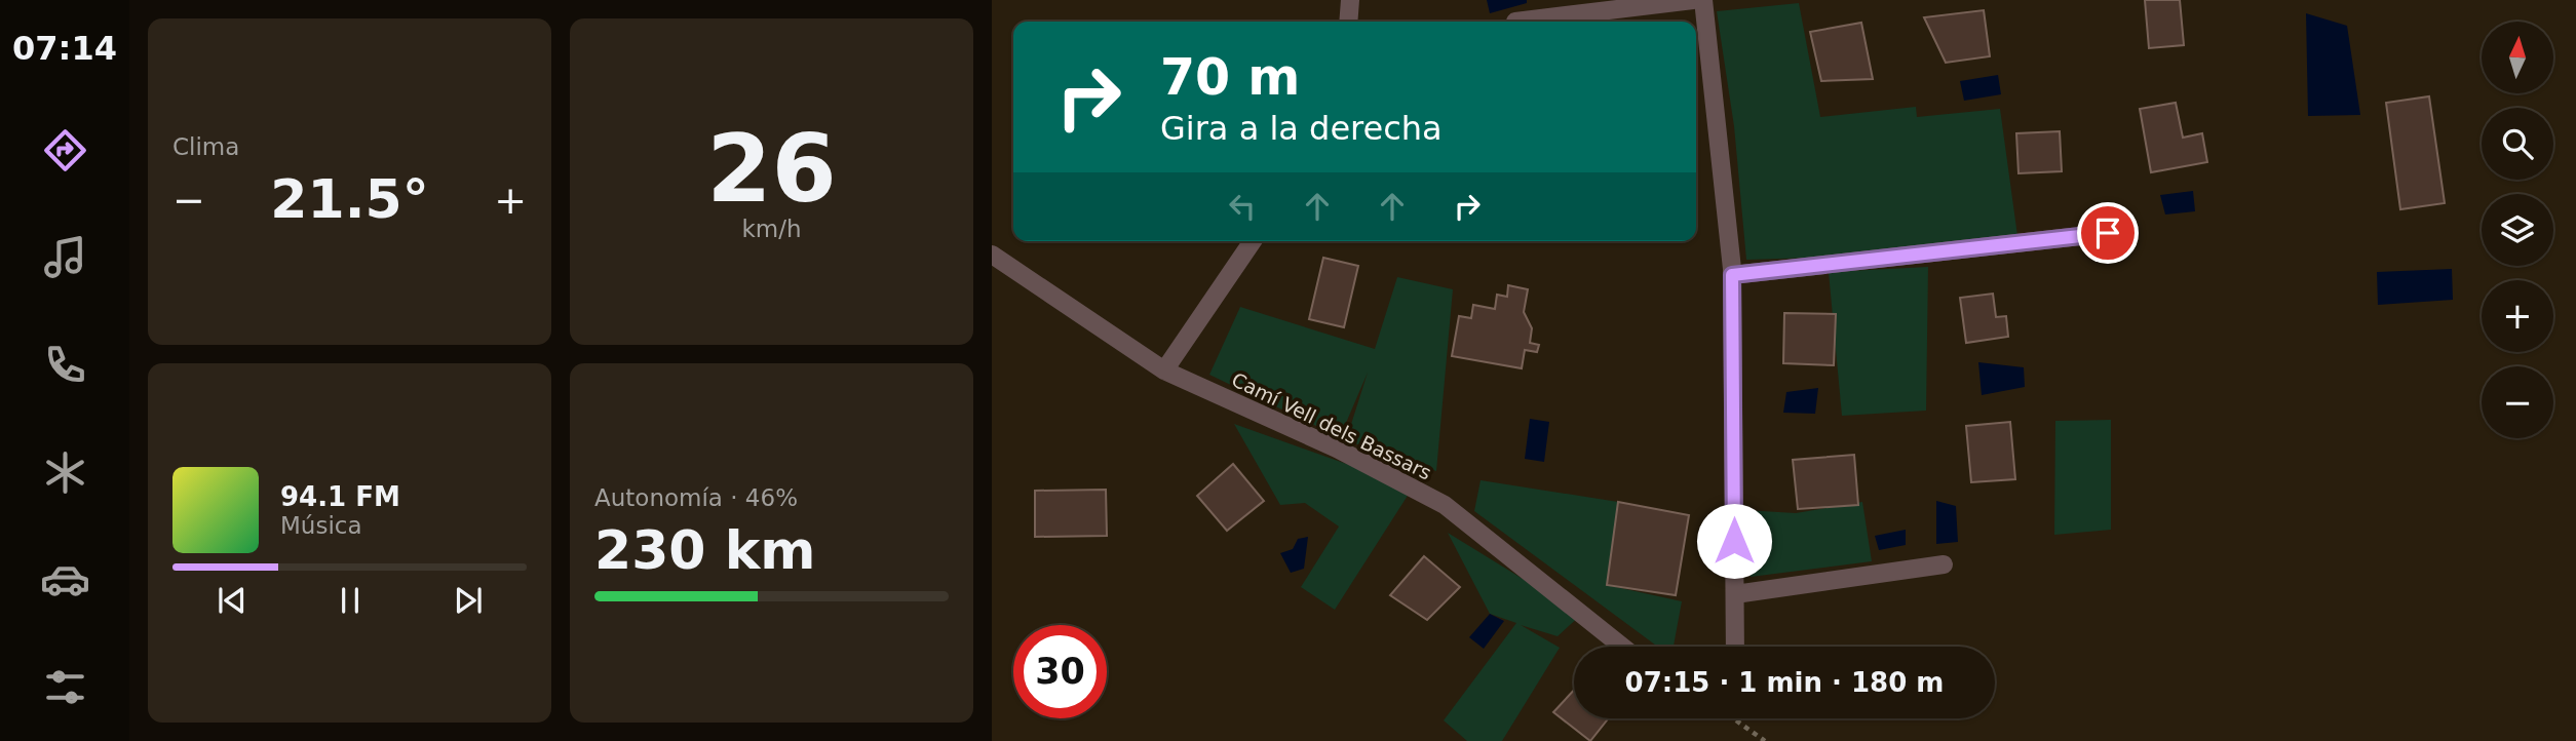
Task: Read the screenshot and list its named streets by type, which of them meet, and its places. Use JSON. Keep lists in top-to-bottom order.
{
  "streets": {
    "street": ["Camí Vell dels Bassars"]
  },
  "north": "top",
  "page": {
    "tabs": "07:14",
    "tile": [
      "Clima",
      ["26", "km/h"],
      ["Autonomía · 46%", "230 km"]
    ],
    "map_buttons": ["+", "−"],
    "turn": ["70 m", "Gira a la derecha"],
    "heat": ["−", "21.5°", "+"],
    "song": ["94.1 FM", "Música"],
    "limit": "30",
    "trip": "07:15 · 1 min · 180 m"
  }
}
